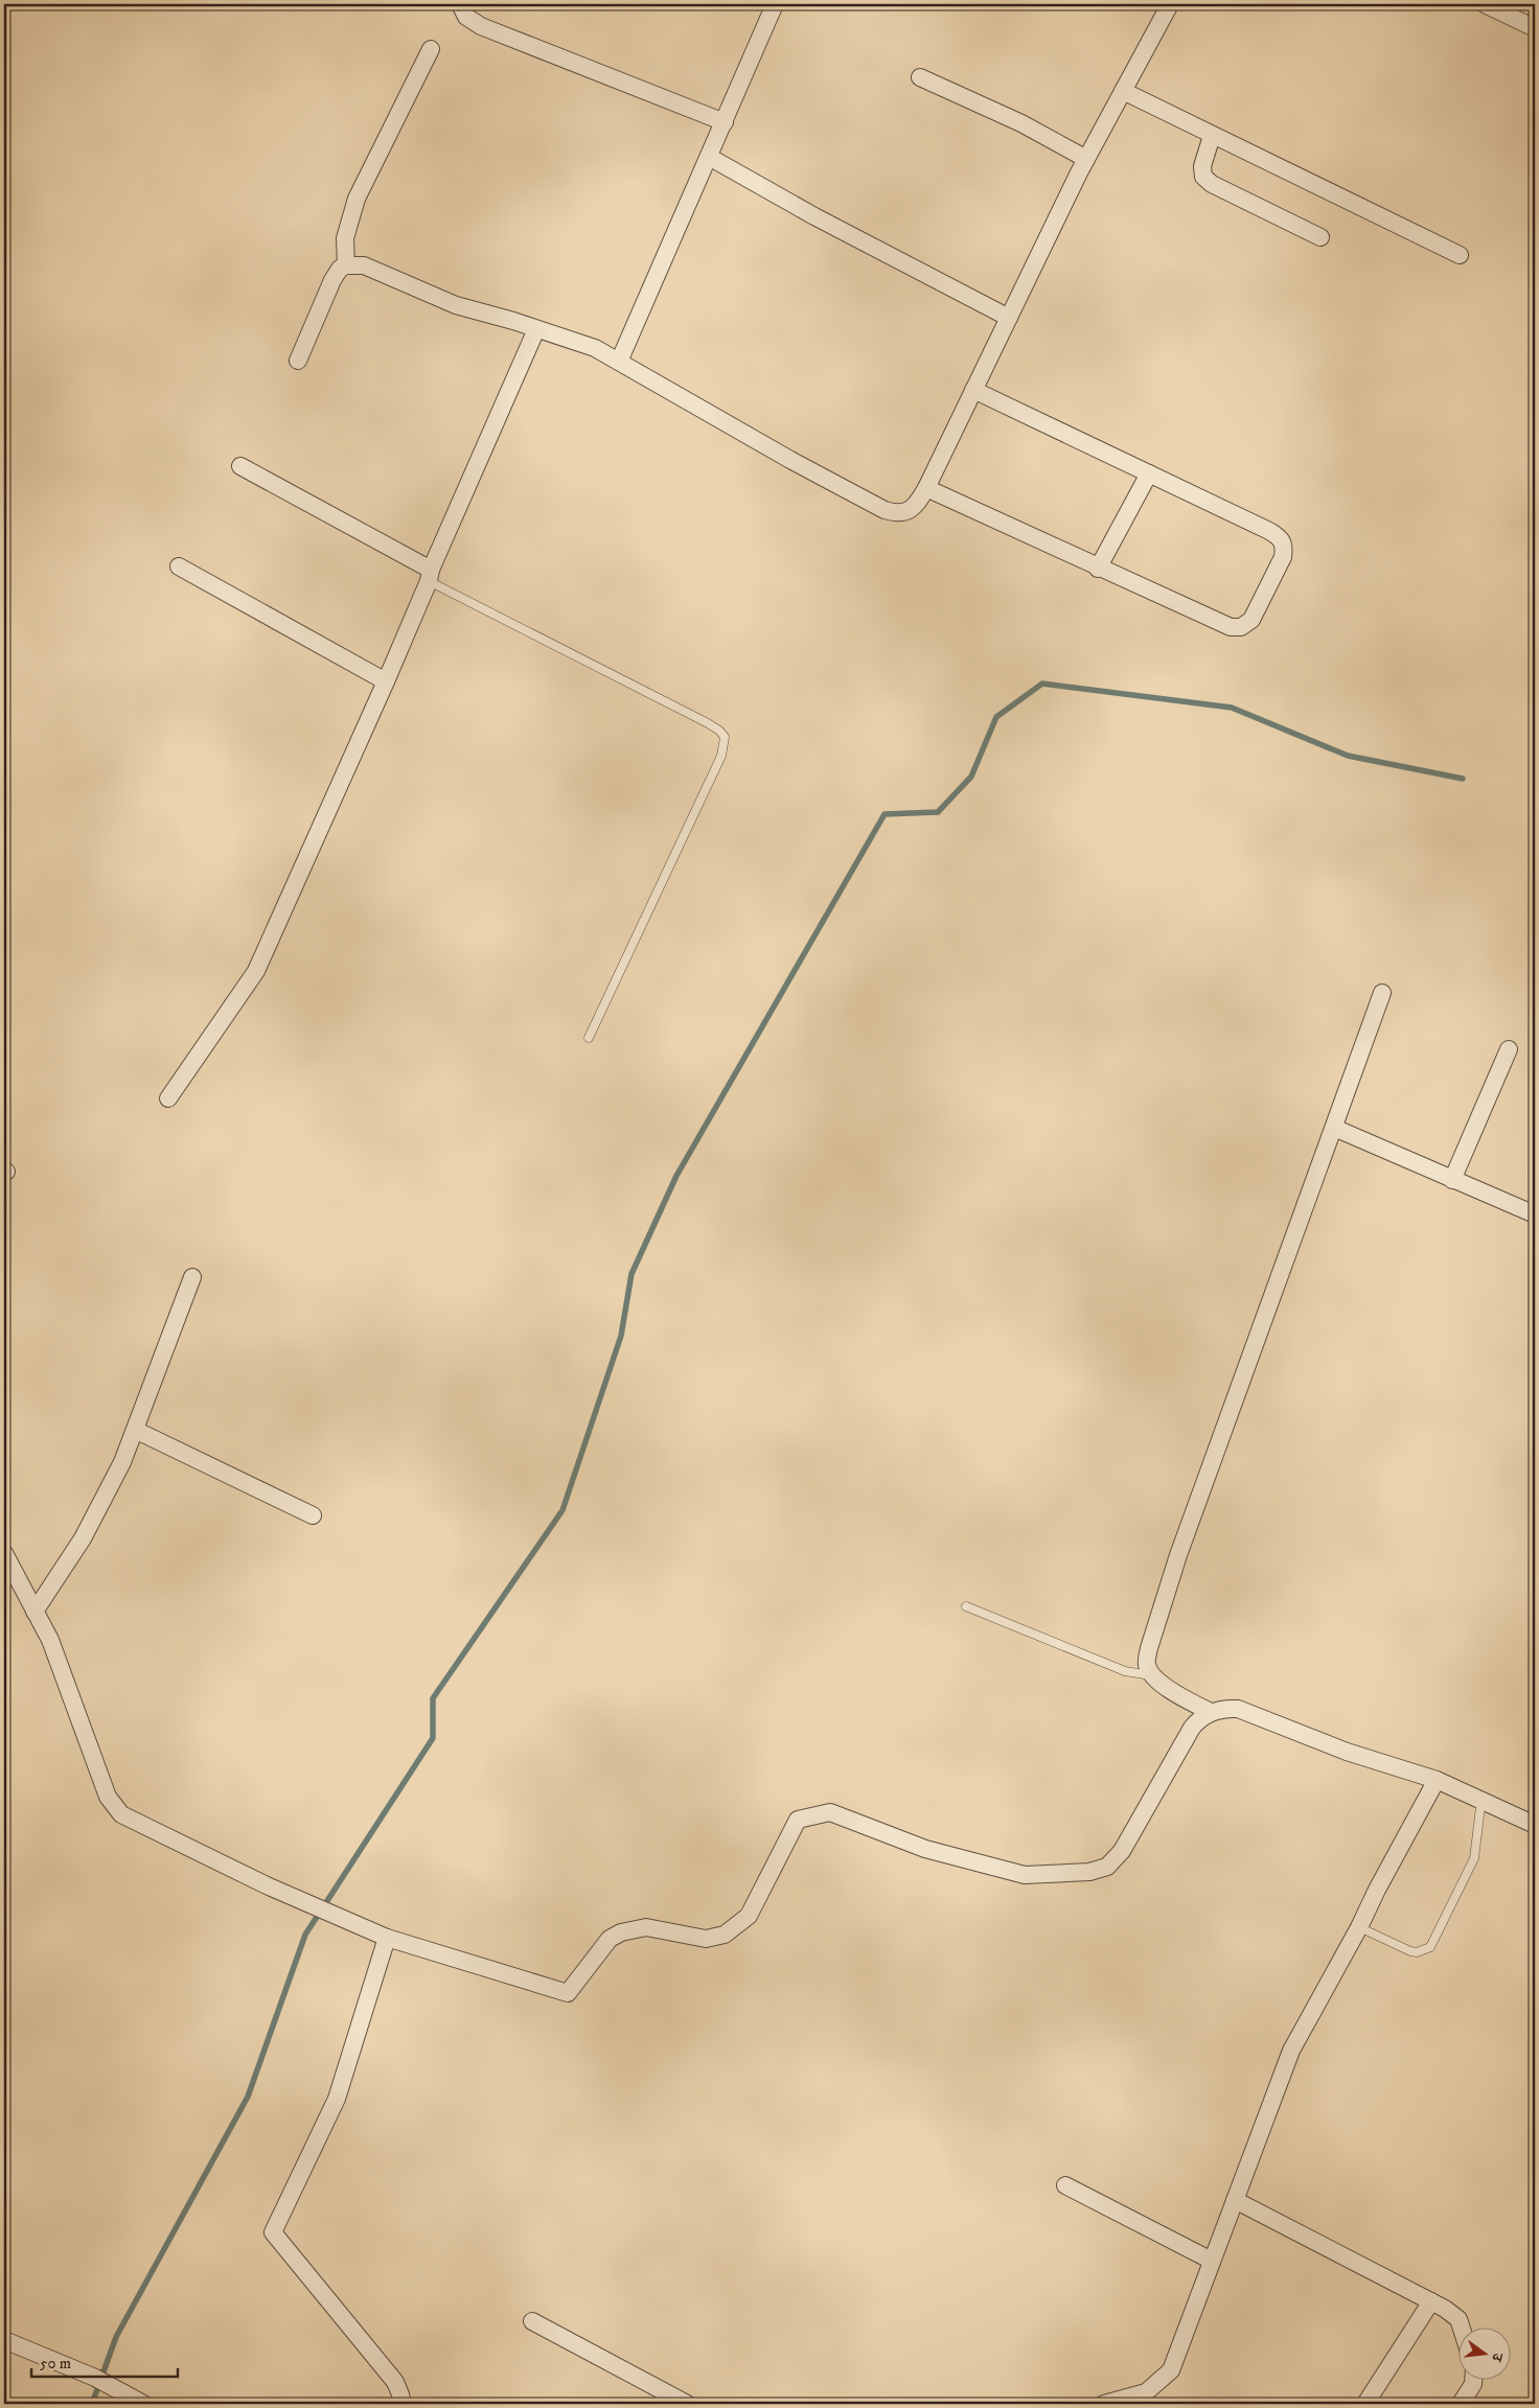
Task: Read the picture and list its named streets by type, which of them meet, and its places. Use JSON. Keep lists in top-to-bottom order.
{
  "scale_bar": "50 m",
  "north": "right"
}
